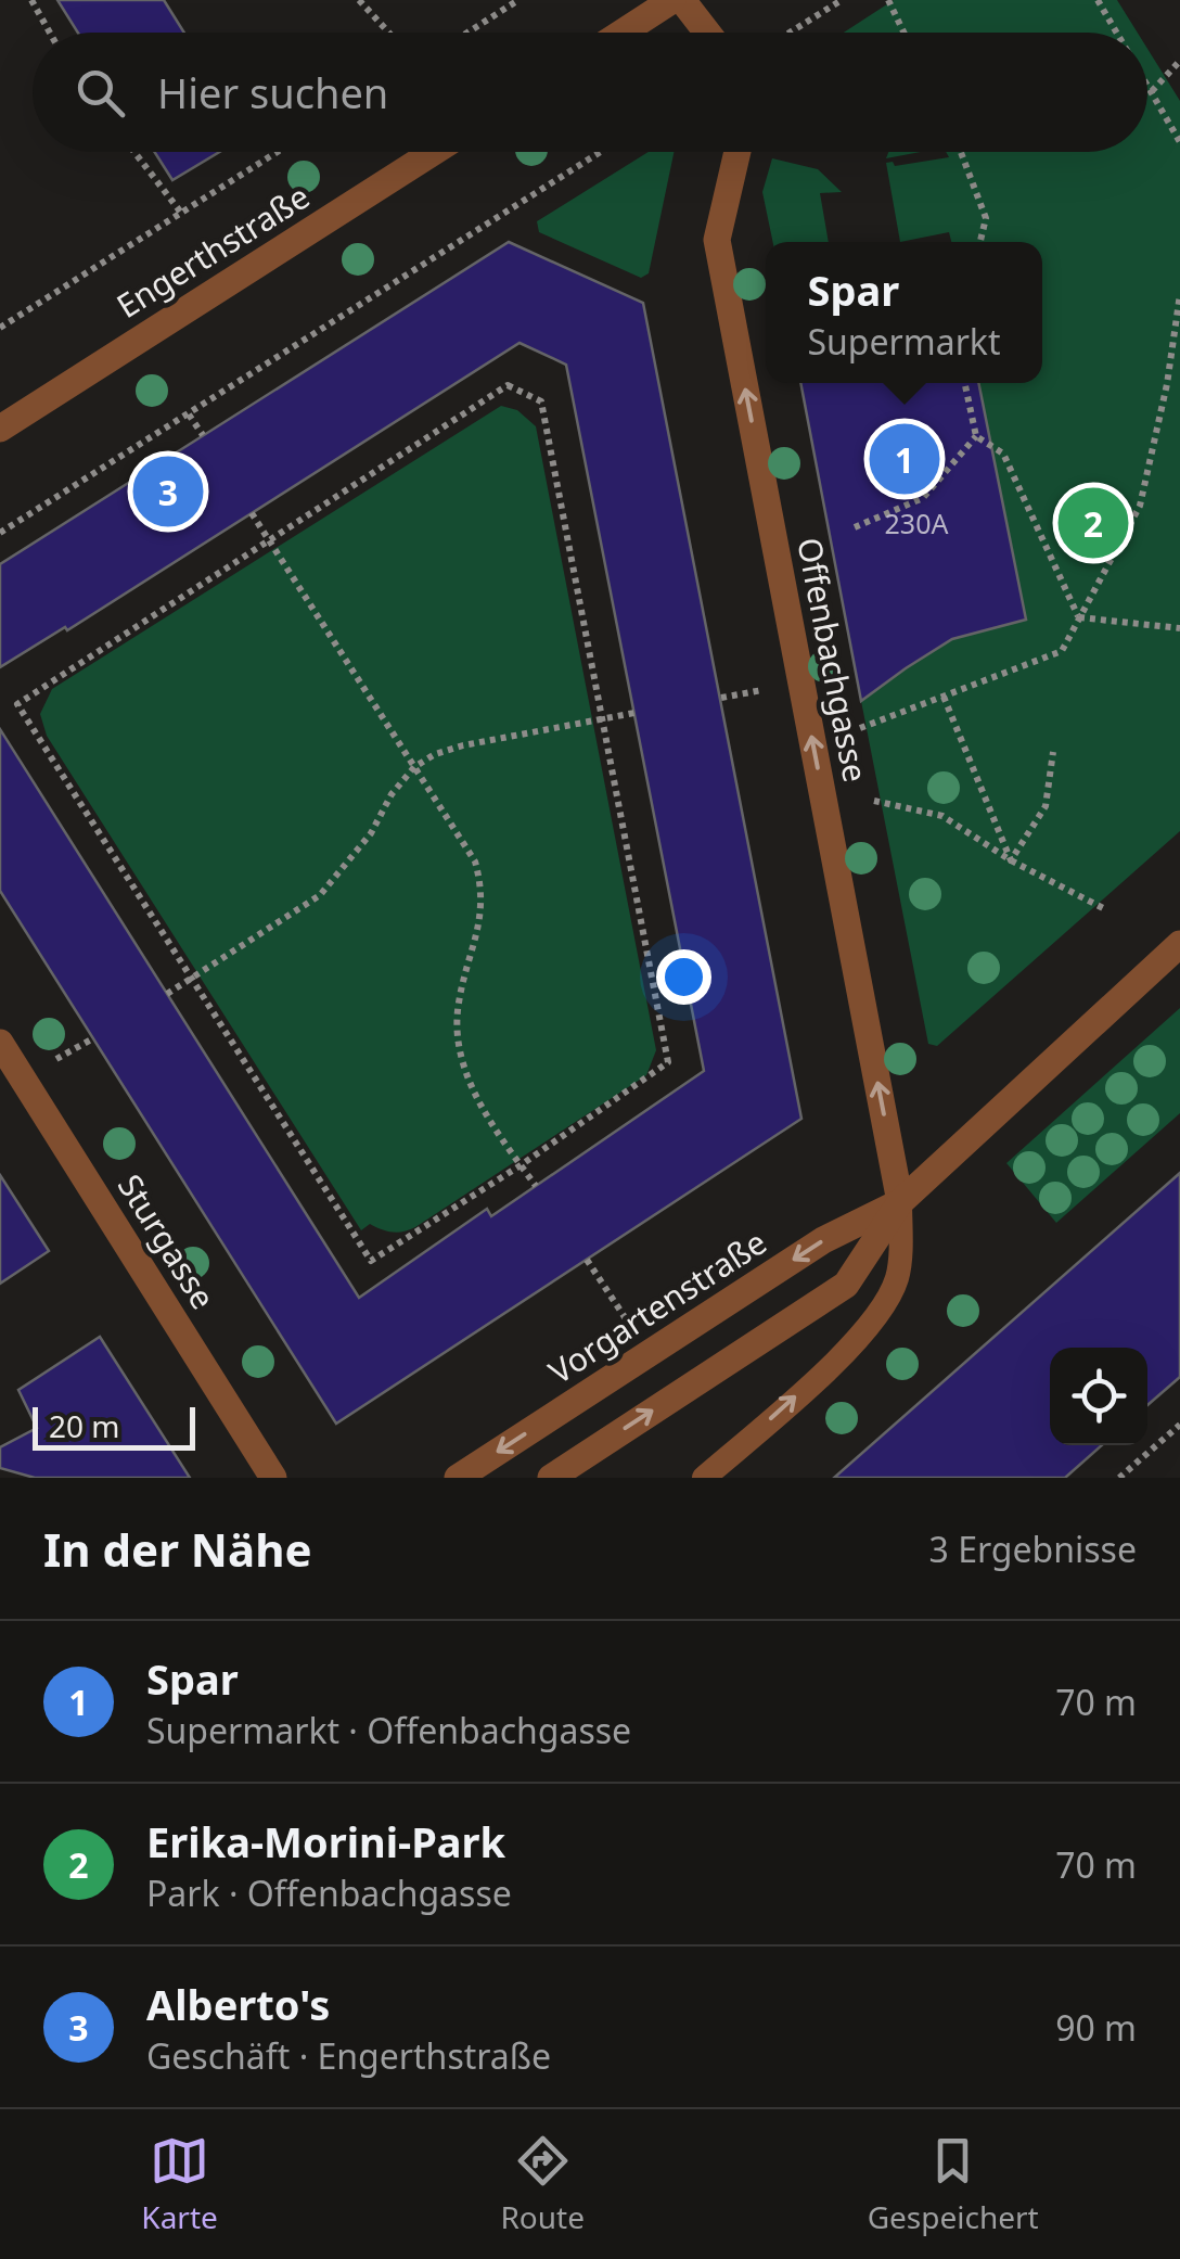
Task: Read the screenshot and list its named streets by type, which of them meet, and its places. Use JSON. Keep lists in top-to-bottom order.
{
  "streets": {
    "street": [
      "Engerthstraße",
      "Offenbachgasse",
      "Sturgasse",
      "Vorgartenstraße"
    ]
  },
  "crossings": [
    ["Offenbachgasse", "Vorgartenstraße"]
  ],
  "one_way": ["Offenbachgasse"],
  "house_numbers": ["230A"],
  "scale_bar": "20 m",
  "page": {
    "search": "Hier suchen",
    "popup": ["Spar", "Supermarkt"],
    "pins": ["1", "3", "2"],
    "scale": "20 m",
    "heading": ["In der Nähe", "3 Ergebnisse"],
    "list": [
      {
        "mark": "1",
        "name": "Spar",
        "note": "Supermarkt · Offenbachgasse",
        "value": "70 m"
      },
      {
        "mark": "2",
        "name": "Erika-Morini-Park",
        "note": "Park · Offenbachgasse",
        "value": "70 m"
      },
      {
        "mark": "3",
        "name": "Alberto's",
        "note": "Geschäft · Engerthstraße",
        "value": "90 m"
      }
    ],
    "nav": ["Karte", "Route", "Gespeichert"]
  }
}
